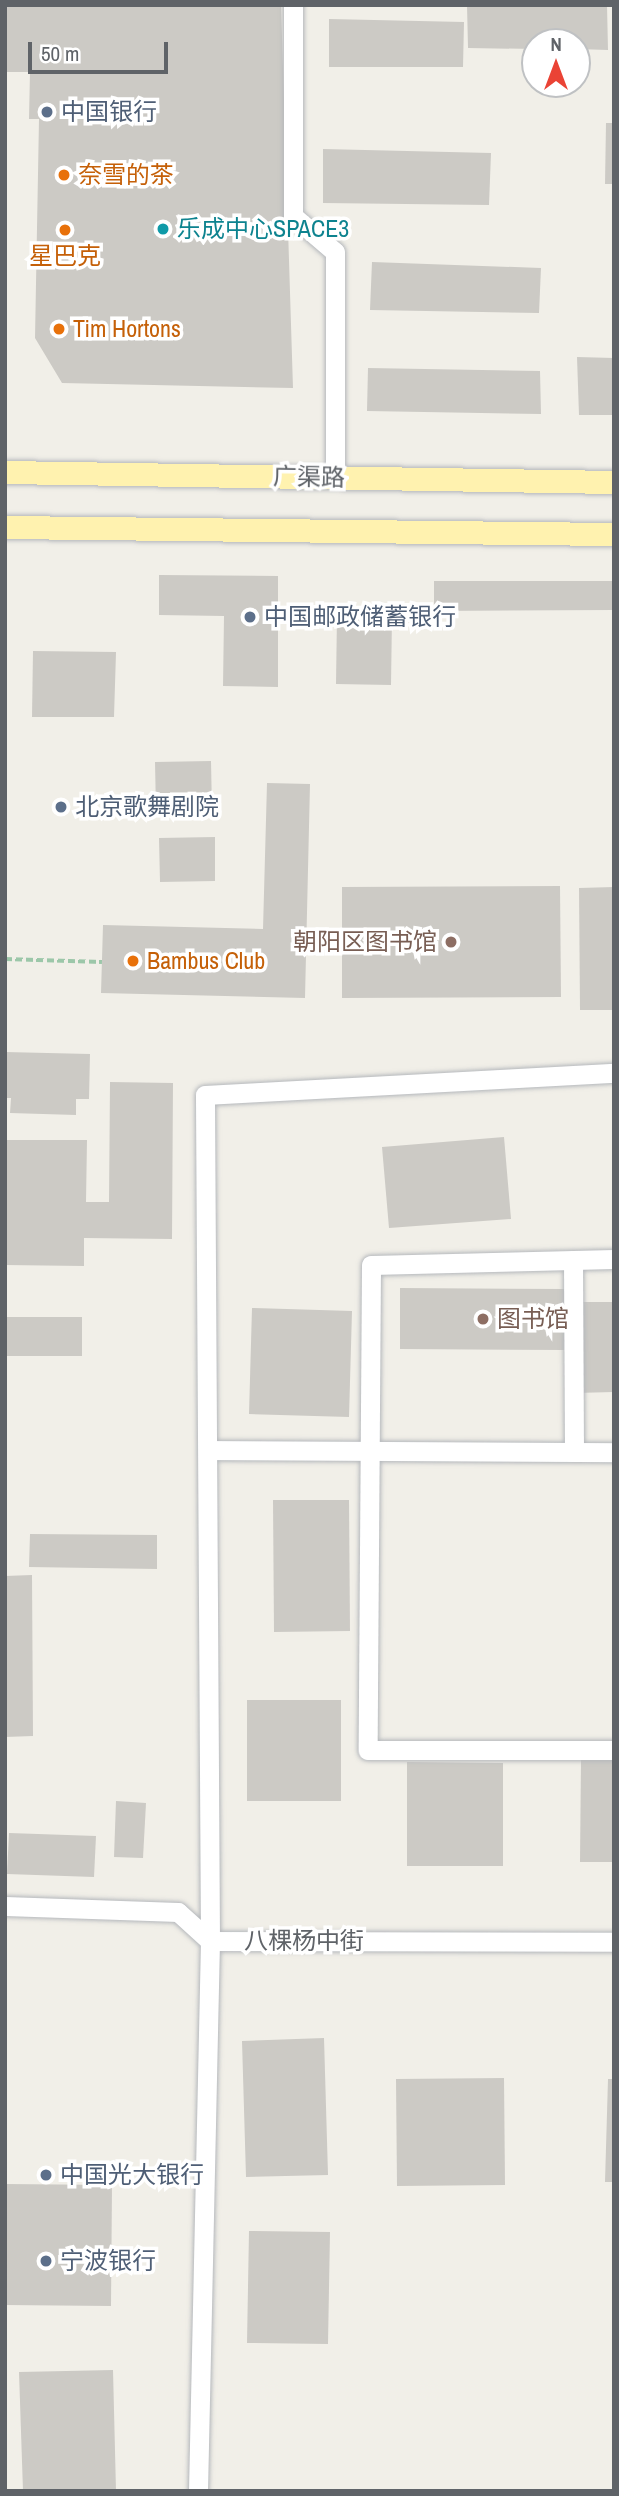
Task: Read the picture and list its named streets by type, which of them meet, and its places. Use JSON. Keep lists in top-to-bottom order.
{
  "streets": {
    "main road": ["广渠路"],
    "street": ["八棵杨中街"]
  },
  "places": [
    "中国银行",
    "奈雪的茶",
    "乐成中心SPACE3",
    "星巴克",
    "Tim Hortons",
    "中国邮政储蓄银行",
    "北京歌舞剧院",
    "朝阳区图书馆",
    "Bambus Club",
    "图书馆",
    "中国光大银行",
    "宁波银行"
  ],
  "scale_bar": "50 m",
  "north": "top"
}
